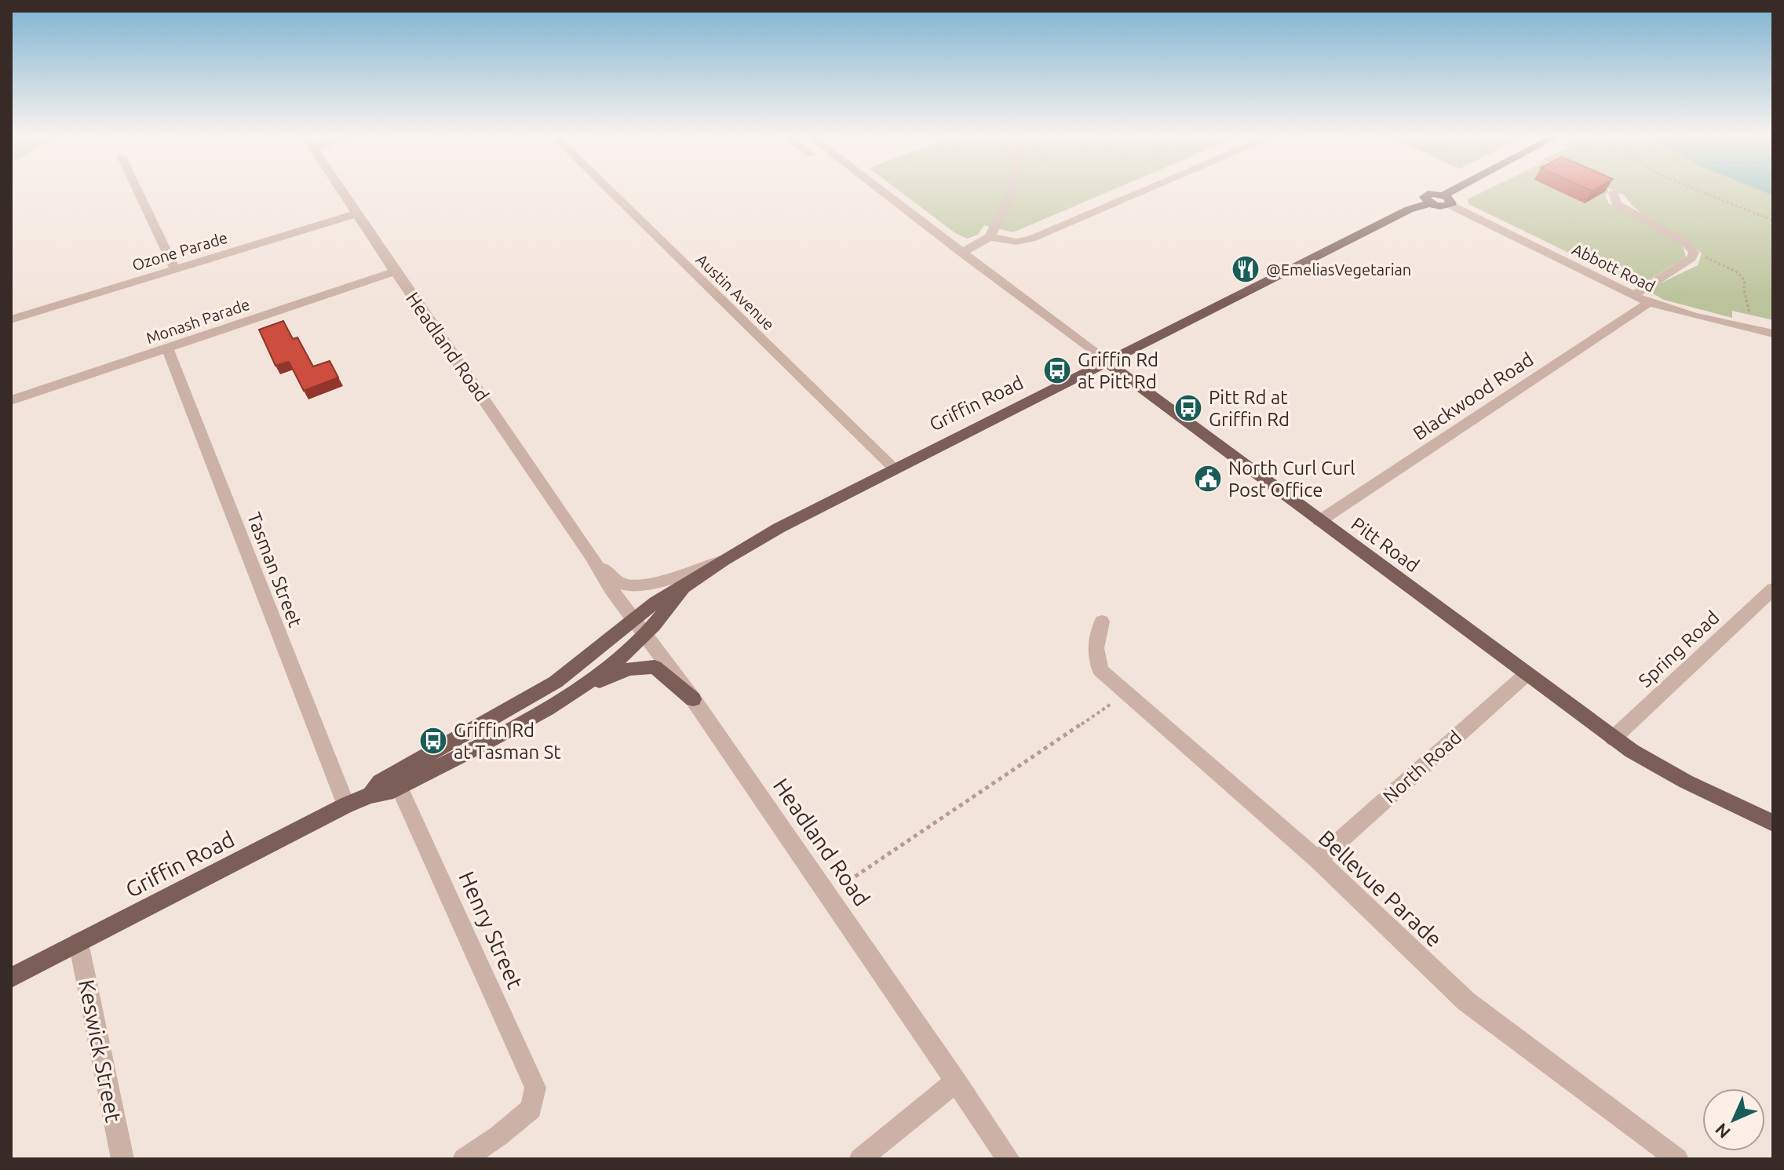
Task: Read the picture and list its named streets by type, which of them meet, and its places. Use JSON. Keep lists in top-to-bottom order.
{
  "streets": {
    "main road": ["Griffin Road", "Pitt Road"],
    "street": [
      "Ozone Parade",
      "Abbott Road",
      "Austin Avenue",
      "Monash Parade",
      "Headland Road",
      "Blackwood Road",
      "Tasman Street",
      "Spring Road",
      "North Road",
      "Bellevue Parade",
      "Henry Street",
      "Keswick Street"
    ]
  },
  "crossings": [
    ["Ozone Parade", "Headland Road"],
    ["Abbott Road", "Blackwood Road"],
    ["Abbott Road", "Griffin Road"],
    ["Austin Avenue", "Griffin Road"],
    ["Monash Parade", "Headland Road"],
    ["Monash Parade", "Tasman Street"],
    ["Headland Road", "Griffin Road"],
    ["Blackwood Road", "Pitt Road"],
    ["Griffin Road", "Pitt Road"],
    ["Griffin Road", "Tasman Street"],
    ["Griffin Road", "Henry Street"],
    ["Griffin Road", "Keswick Street"],
    ["Pitt Road", "Spring Road"],
    ["Pitt Road", "North Road"],
    ["North Road", "Bellevue Parade"]
  ],
  "places": {
    "restaurant": ["@EmeliasVegetarian"],
    "bus stop": ["Griffin Rd at Pitt Rd", "Pitt Rd at Griffin Rd", "Griffin Rd at Tasman St"],
    "public building": ["North Curl Curl Post Office"]
  },
  "north": "bottom left"
}
